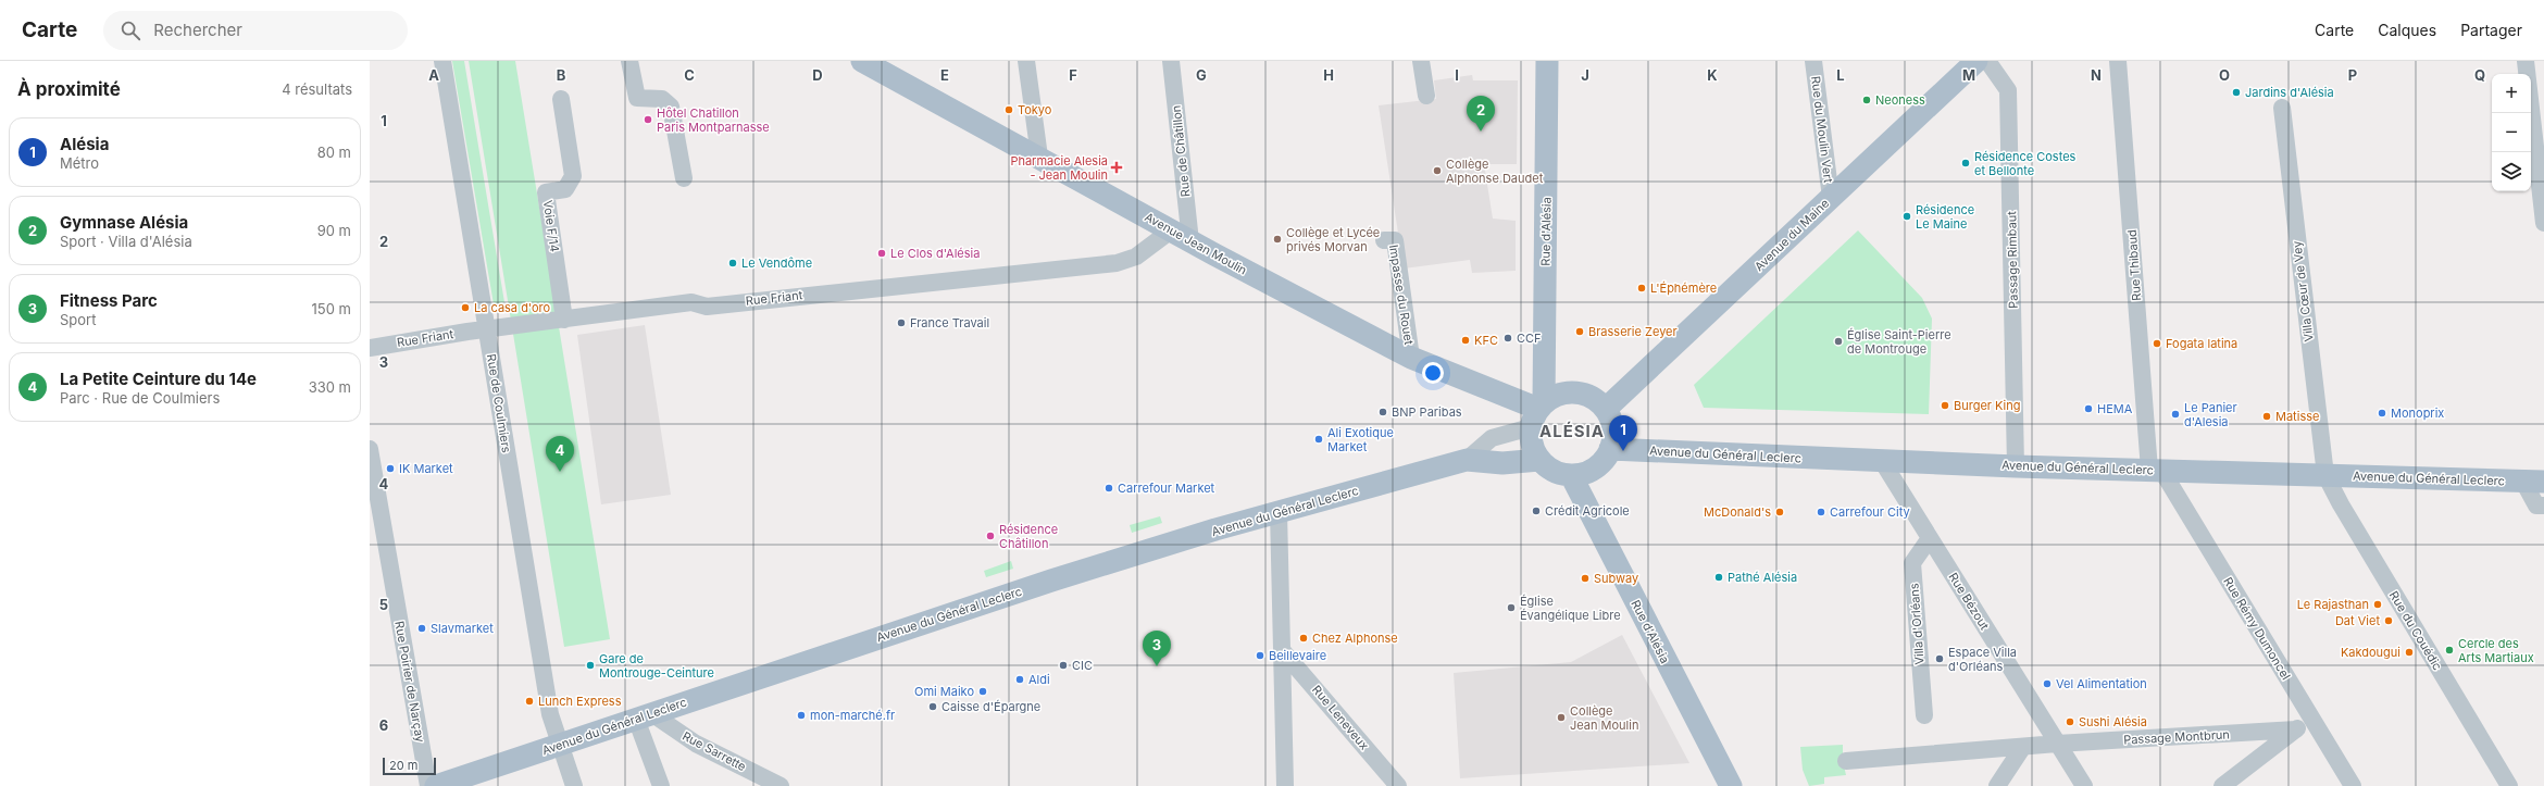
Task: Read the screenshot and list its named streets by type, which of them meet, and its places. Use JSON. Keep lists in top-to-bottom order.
{
  "streets": {
    "main road": [
      "Rue d'Alésia",
      "Avenue du Maine",
      "Avenue Jean Moulin",
      "Avenue du Général Leclerc"
    ],
    "street": [
      "Rue du Moulin Vert",
      "Rue de Châtillon",
      "Voie F/14",
      "Passage Rimbaut",
      "Rue Thibaud",
      "Villa Cœur de Vey",
      "Impasse du Rouet",
      "Rue Friant",
      "Rue de Coulmiers",
      "Rue Bézout",
      "Villa d'Orléans",
      "Rue Rémy Dumoncel",
      "Rue du Couédic",
      "Rue Poirier de Narçay",
      "Rue Leneveux",
      "Passage Montbrun",
      "Rue Sarrette"
    ]
  },
  "crossings": [
    ["Rue du Moulin Vert", "Avenue du Maine"],
    ["Rue de Châtillon", "Avenue Jean Moulin"],
    ["Voie F/14", "Rue Friant"],
    ["Rue d'Alésia", "Avenue du Maine"],
    ["Rue d'Alésia", "Avenue Jean Moulin"],
    ["Rue d'Alésia", "Avenue du Général Leclerc"],
    ["Avenue du Maine", "Avenue Jean Moulin"],
    ["Avenue du Maine", "Avenue du Général Leclerc"],
    ["Avenue Jean Moulin", "Impasse du Rouet"],
    ["Avenue Jean Moulin", "Rue Friant"],
    ["Avenue Jean Moulin", "Avenue du Général Leclerc"],
    ["Passage Rimbaut", "Avenue du Général Leclerc"],
    ["Rue Thibaud", "Avenue du Général Leclerc"],
    ["Rue Thibaud", "Rue Rémy Dumoncel"],
    ["Villa Cœur de Vey", "Avenue du Général Leclerc"],
    ["Villa Cœur de Vey", "Rue du Couédic"],
    ["Rue Friant", "Rue de Coulmiers"],
    ["Rue de Coulmiers", "Avenue du Général Leclerc"],
    ["Avenue du Général Leclerc", "Rue Bézout"],
    ["Avenue du Général Leclerc", "Rue Rémy Dumoncel"],
    ["Avenue du Général Leclerc", "Rue du Couédic"],
    ["Avenue du Général Leclerc", "Rue Sarrette"],
    ["Rue Bézout", "Villa d'Orléans"],
    ["Rue Bézout", "Passage Montbrun"]
  ],
  "districts": ["ALÉSIA"],
  "places": {
    "other": [
      "Jardins d'Alésia",
      "Neoness",
      "Tokyo",
      "Hôtel Chatillon Paris Montparnasse",
      "Résidence Costes et Bellonte",
      "Collège Alphonse Daudet",
      "Résidence Le Maine",
      "Collège et Lycée privés Morvan",
      "Le Clos d'Alésia",
      "Le Vendôme",
      "L'Éphémère",
      "La casa d'oro",
      "France Travail",
      "Brasserie Zeyer",
      "CCF",
      "KFC",
      "Église Saint-Pierre de Montrouge",
      "Fogata latina",
      "Burger King",
      "HEMA",
      "BNP Paribas",
      "Monoprix",
      "Le Panier d'Alesia",
      "Matisse",
      "Ali Exotique Market",
      "IK Market",
      "Carrefour Market",
      "Crédit Agricole",
      "McDonald's",
      "Carrefour City",
      "Résidence Châtillon",
      "Pathé Alésia",
      "Subway",
      "Le Rajasthan",
      "Église Évangélique Libre",
      "Dat Viet",
      "Slavmarket",
      "Chez Alphonse",
      "Cercle des Arts Martiaux",
      "Kakdougui",
      "Beillevaire",
      "Espace Villa d'Orléans",
      "Gare de Montrouge-Ceinture",
      "CIC",
      "Aldi",
      "Vel Alimentation",
      "Omi Maiko",
      "Lunch Express",
      "Caisse d'Épargne",
      "mon-marché.fr",
      "Collège Jean Moulin",
      "Sushi Alésia"
    ],
    "health": ["Pharmacie Alesia - Jean Moulin"]
  },
  "scale_bar": "20 m",
  "page": {
    "header": "Carte",
    "search": "Rechercher",
    "nav": ["Carte", "Calques", "Partager"],
    "heading": ["À proximité", "4 résultats"],
    "map_buttons": ["+", "−"],
    "pins": [
      "2",
      "1",
      "4",
      "3"
    ],
    "list": [
      {
        "mark": "1",
        "name": "Alésia",
        "note": "Métro",
        "value": "80 m"
      },
      {
        "mark": "2",
        "name": "Gymnase Alésia",
        "note": "Sport · Villa d'Alésia",
        "value": "90 m"
      },
      {
        "mark": "3",
        "name": "Fitness Parc",
        "note": "Sport",
        "value": "150 m"
      },
      {
        "mark": "4",
        "name": "La Petite Ceinture du 14e",
        "note": "Parc · Rue de Coulmiers",
        "value": "330 m"
      }
    ],
    "scale": "20 m"
  },
  "grid": {
    "columns": [
      "A",
      "B",
      "C",
      "D",
      "E",
      "F",
      "G",
      "H",
      "I",
      "J",
      "K",
      "L",
      "M",
      "N",
      "O",
      "P",
      "Q"
    ],
    "rows": [
      "1",
      "2",
      "3",
      "4",
      "5",
      "6"
    ]
  }
}
